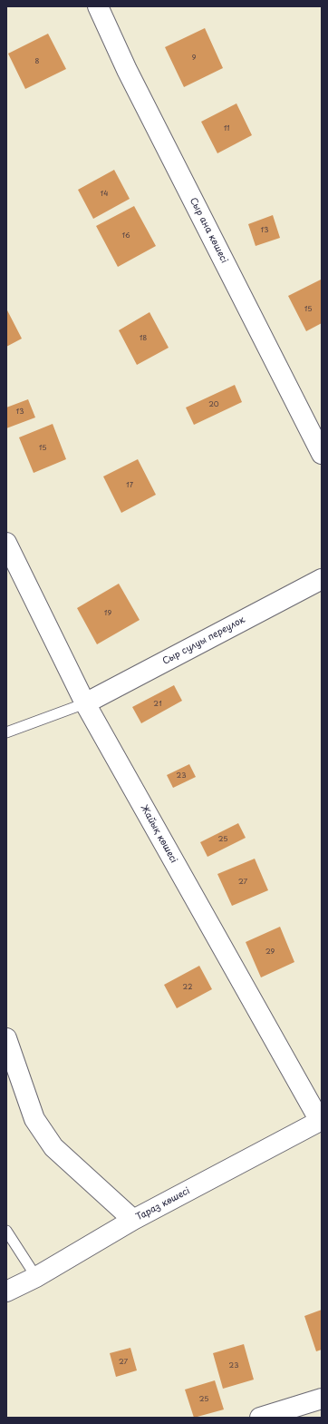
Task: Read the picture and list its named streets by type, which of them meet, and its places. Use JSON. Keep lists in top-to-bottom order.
{
  "streets": {
    "street": [
      "Сыр ана көшесі",
      "Сыр сулуы переулок",
      "Жайық көшесі",
      "Тараз көшесі"
    ]
  },
  "crossings": [
    ["Сыр сулуы переулок", "Жайық көшесі"],
    ["Жайық көшесі", "Тараз көшесі"]
  ],
  "house_numbers": [
    "9",
    "8",
    "11",
    "14",
    "13",
    "16",
    "15",
    "18",
    "20",
    "13",
    "15",
    "17",
    "19",
    "21",
    "23",
    "25",
    "27",
    "29",
    "22",
    "27",
    "23",
    "25"
  ]
}
